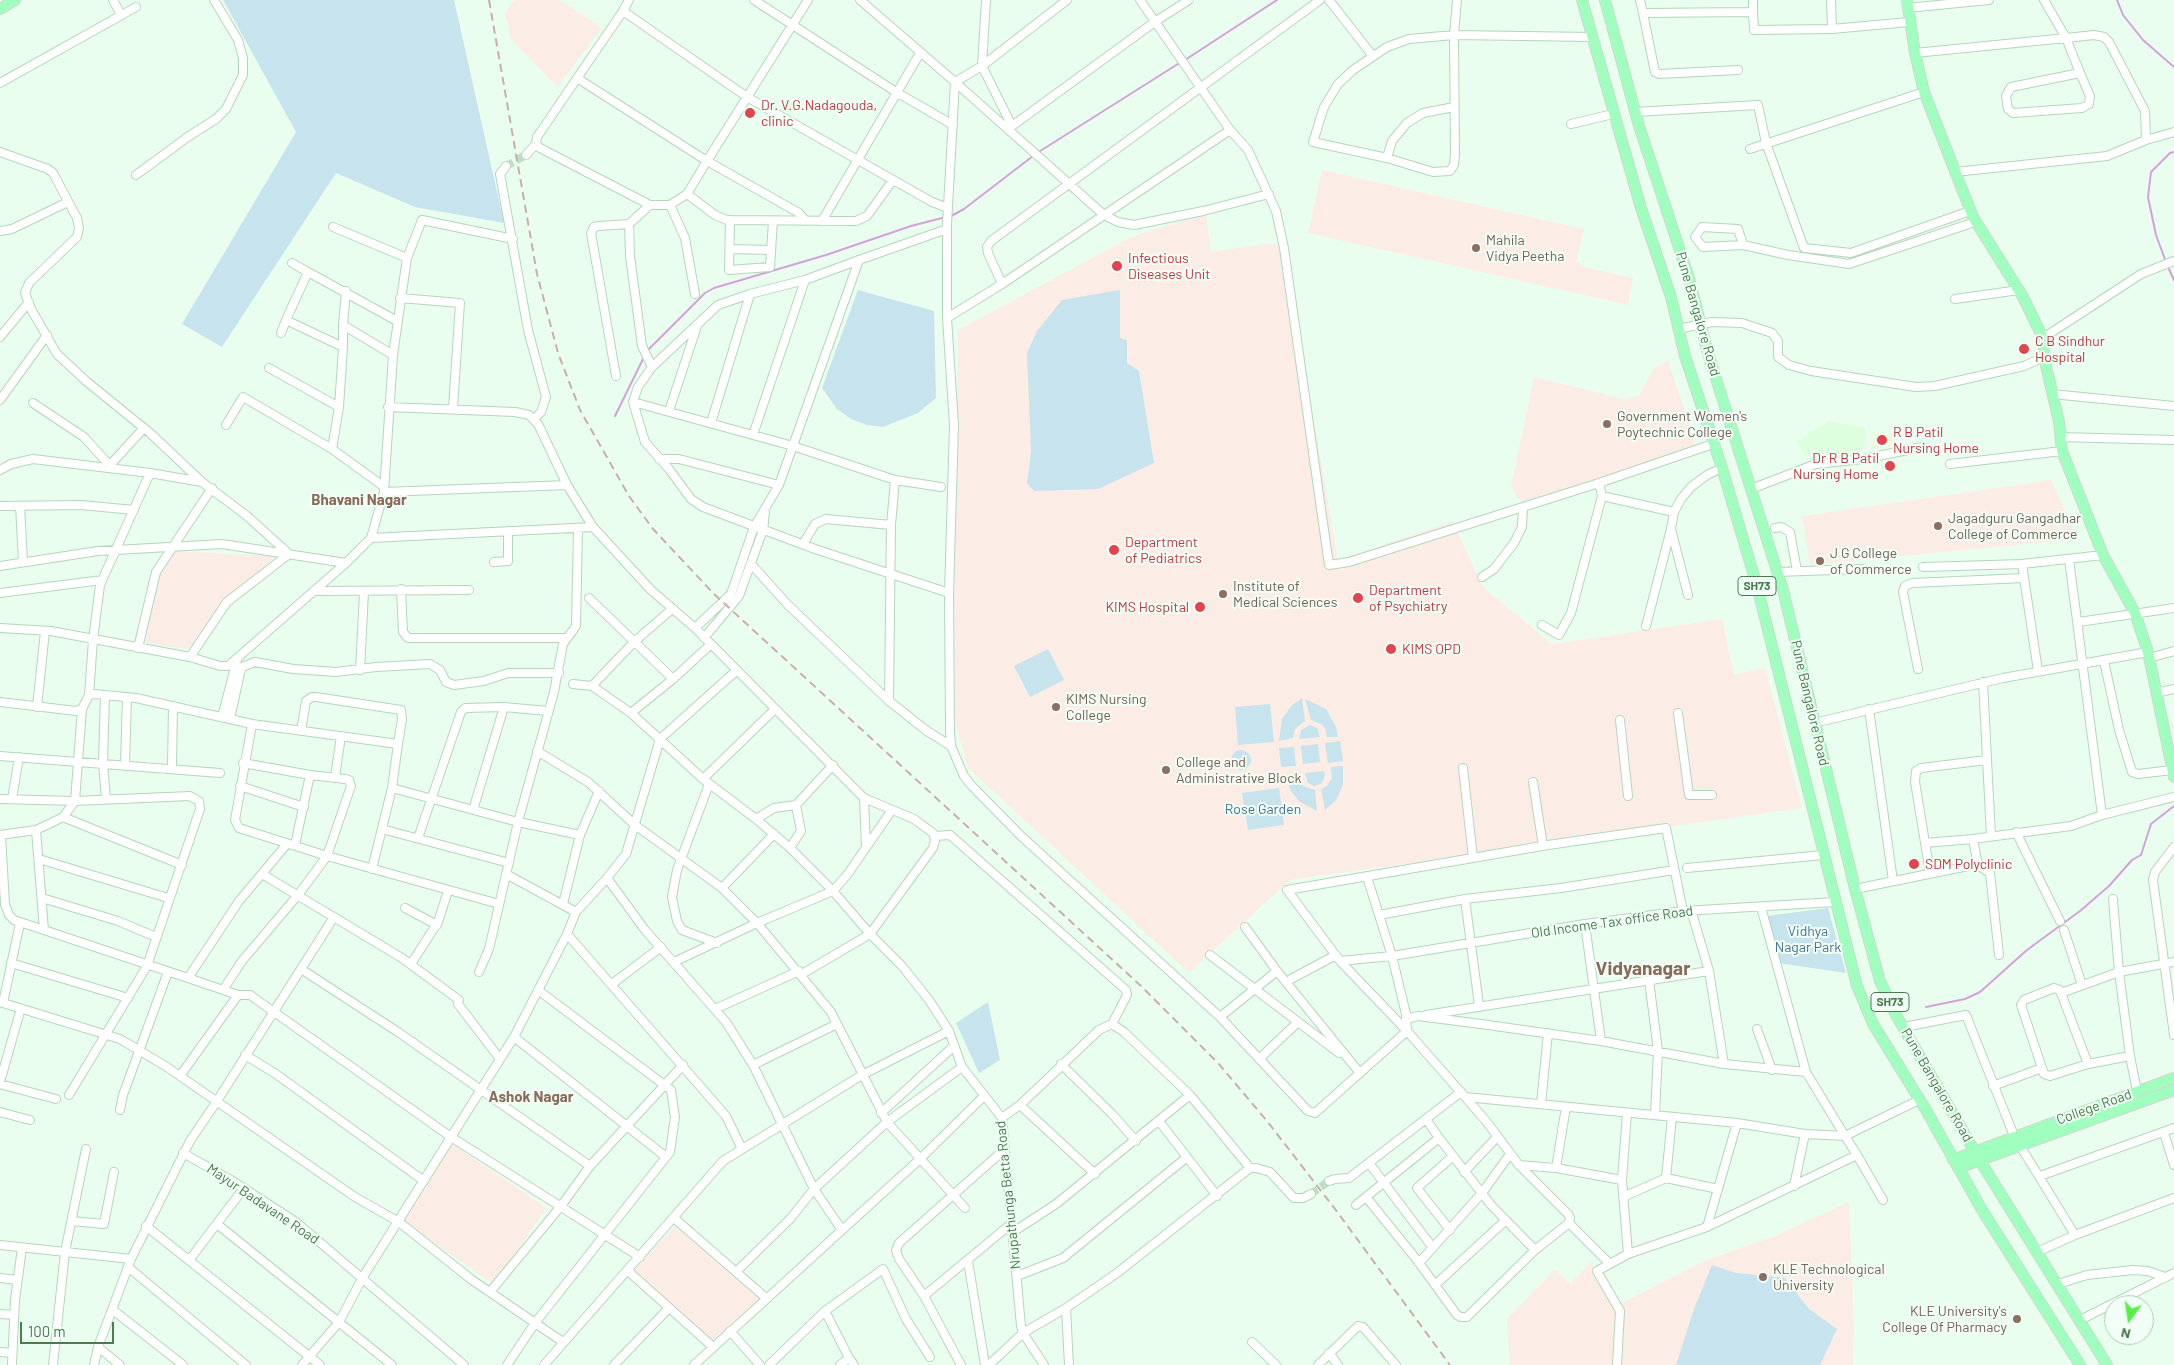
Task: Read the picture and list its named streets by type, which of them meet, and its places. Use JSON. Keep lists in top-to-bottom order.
{
  "streets": {
    "main road": ["Pune Bangalore Road", "SH73", "College Road"],
    "street": ["Old Income Tax office Road", "Nrupathunga Betta Road", "Mayur Badavane Road"]
  },
  "crossings": [
    ["Pune Bangalore Road", "Old Income Tax office Road"],
    ["Pune Bangalore Road", "College Road"]
  ],
  "districts": ["Bhavani Nagar", "Vidyanagar", "Ashok Nagar"],
  "parks": ["Rose Garden", "Vidhya Nagar Park"],
  "places": [
    "Dr. V.G.Nadagouda, clinic",
    "Mahila Vidya Peetha",
    "Infectious Diseases Unit",
    "C B Sindhur Hospital",
    "Government Women's Poytechnic College",
    "R B Patil Nursing Home",
    "Dr R B Patil Nursing Home",
    "Jagadguru Gangadhar College of Commerce",
    "Department of Pediatrics",
    "J G College of Commerce",
    "Institute of Medical Sciences",
    "Department of Psychiatry",
    "KIMS Hospital",
    "KIMS OPD",
    "KIMS Nursing College",
    "College and Administrative Block",
    "SDM Polyclinic",
    "KLE Technological University",
    "KLE University's College Of Pharmacy"
  ],
  "scale_bar": "100 m",
  "north": "bottom"
}
